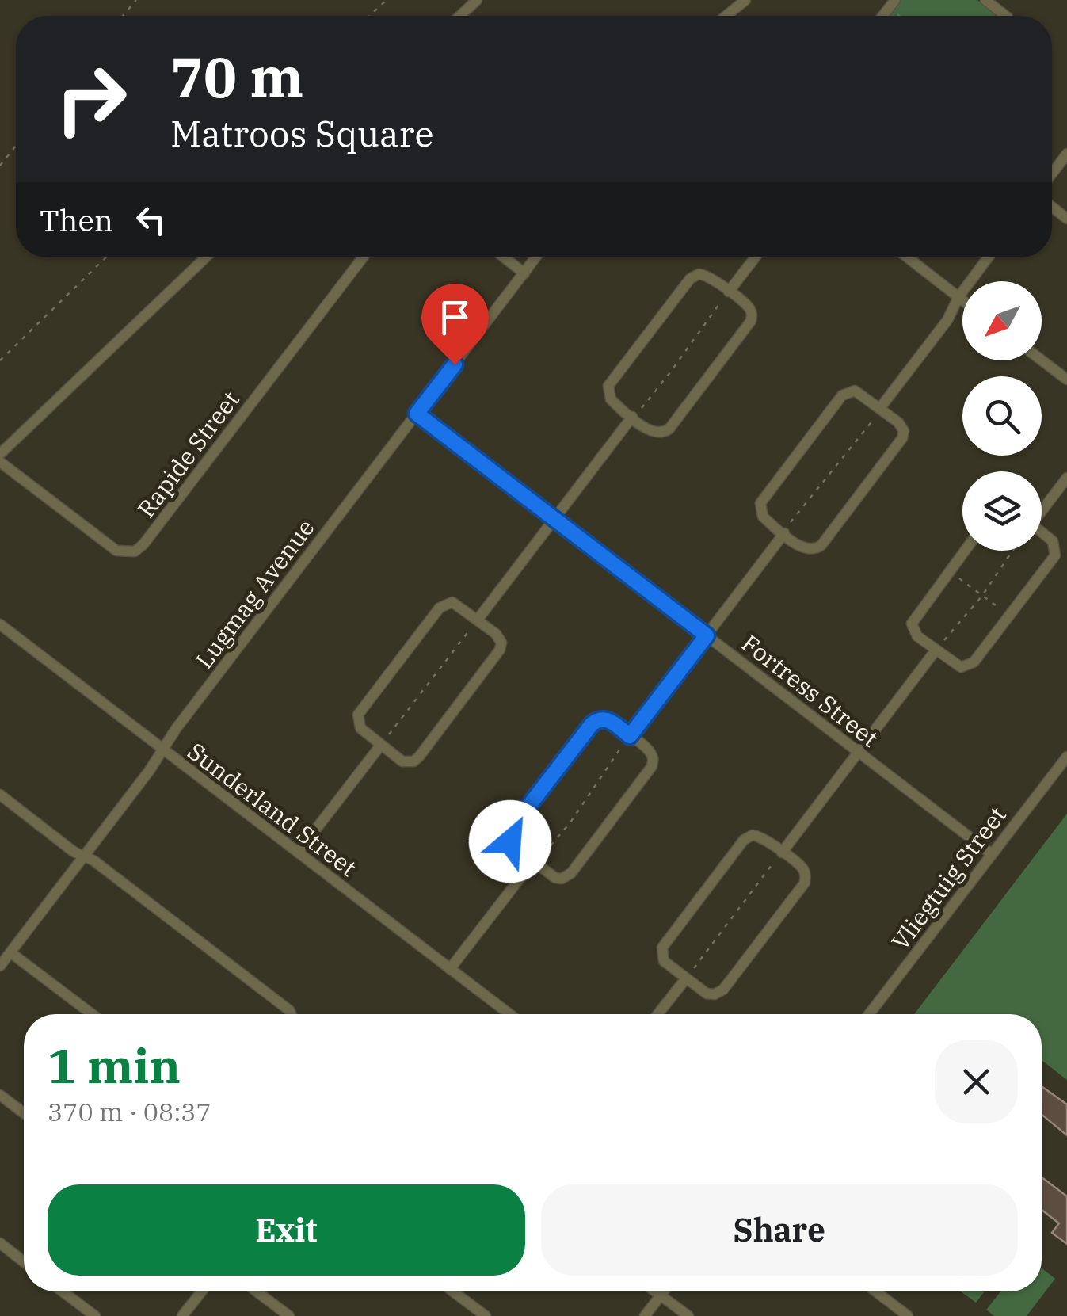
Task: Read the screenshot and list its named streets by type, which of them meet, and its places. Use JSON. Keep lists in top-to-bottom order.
{
  "streets": {
    "street": [
      "Rapide Street",
      "Lugmag Avenue",
      "Fortress Street",
      "Sunderland Street",
      "Vliegtuig Street"
    ]
  },
  "crossings": [
    ["Lugmag Avenue", "Fortress Street"],
    ["Lugmag Avenue", "Sunderland Street"],
    ["Fortress Street", "Vliegtuig Street"]
  ],
  "north": "bottom left",
  "page": {
    "turn": ["70 m", "Matroos Square"],
    "then": "Then",
    "heading": ["1 min", "370 m · 08:37"],
    "buttons": ["Exit", "Share"]
  }
}
